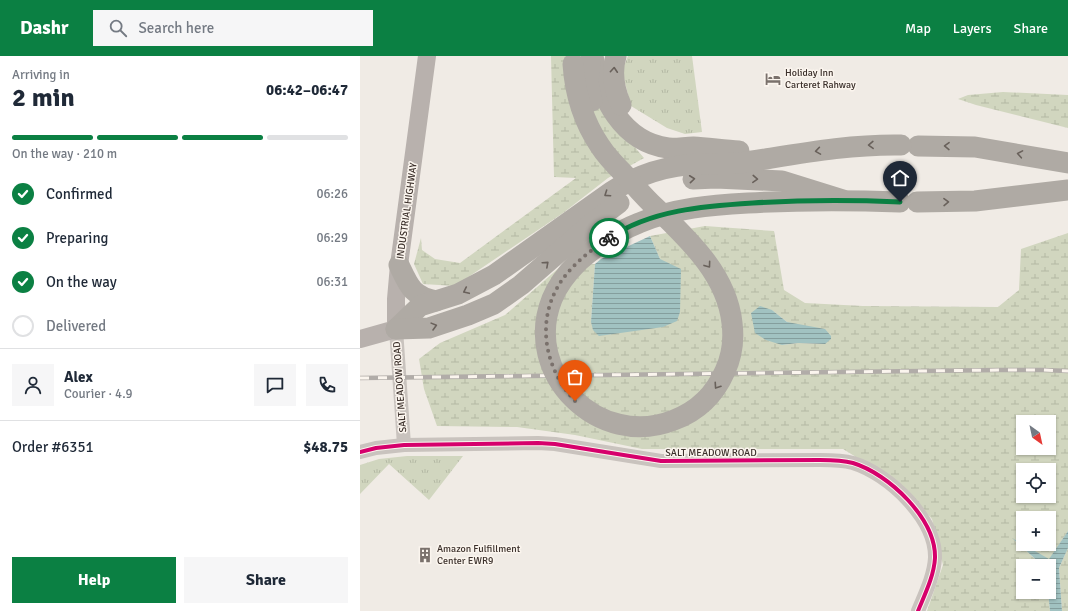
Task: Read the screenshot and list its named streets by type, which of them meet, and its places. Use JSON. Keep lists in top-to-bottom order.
{
  "streets": {
    "main road": ["INDUSTRIAL HIGHWAY"],
    "street": ["SALT MEADOW ROAD"]
  },
  "crossings": [
    ["INDUSTRIAL HIGHWAY", "SALT MEADOW ROAD"]
  ],
  "places": {
    "hotel": ["Holiday Inn Carteret Rahway"],
    "building": ["Amazon Fulfillment Center EWR9"]
  },
  "north": "bottom right",
  "page": {
    "header": "Dashr",
    "search": "Search here",
    "nav": ["Map", "Layers", "Share"],
    "heading": ["2 min", "Arriving in", "06:42–06:47"],
    "panel": [
      "Alex",
      "Courier · 4.9",
      "Order #6351",
      "$48.75"
    ],
    "bar": "On the way · 210 m",
    "list": [
      ["Confirmed", "06:26"],
      ["Preparing", "06:29"],
      ["On the way", "06:31"],
      "Delivered"
    ],
    "map_buttons": ["+", "−"],
    "buttons": ["Help", "Share"]
  }
}
